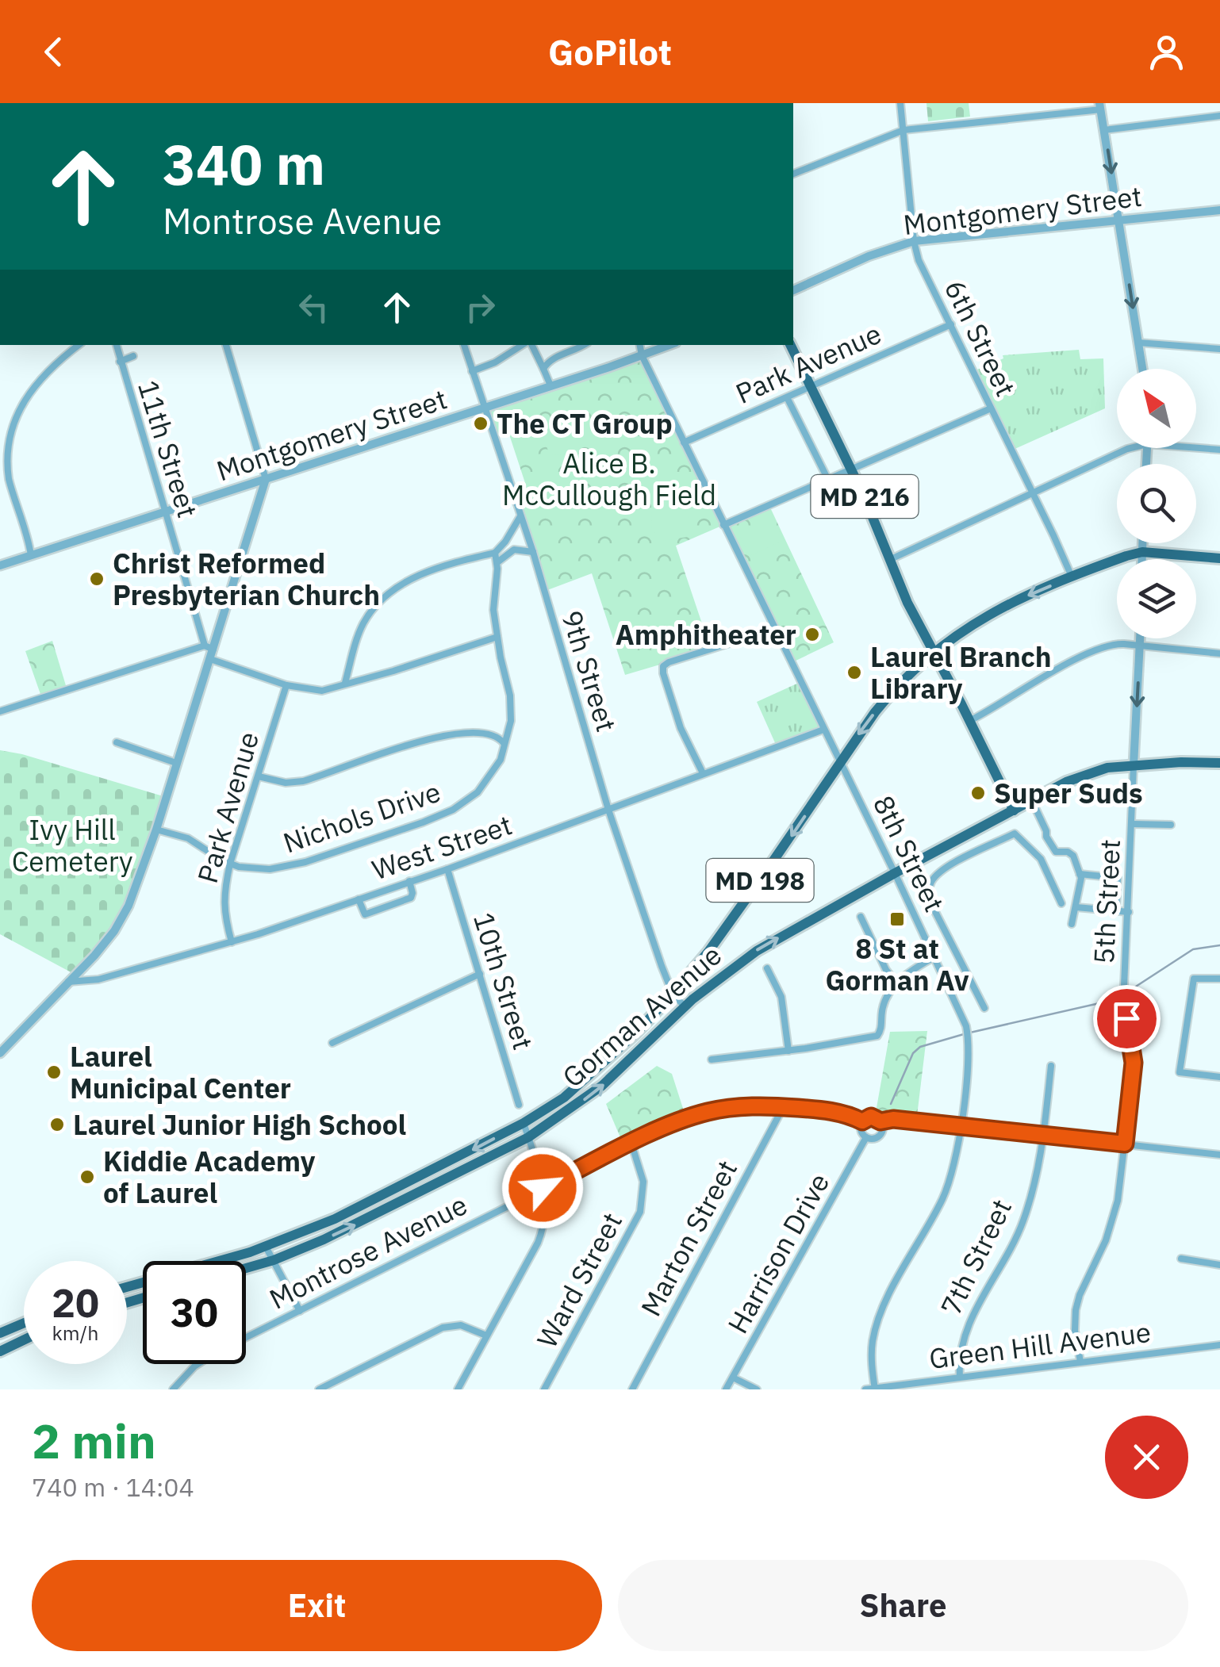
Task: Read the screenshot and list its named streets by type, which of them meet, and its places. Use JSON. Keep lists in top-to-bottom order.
{
  "streets": {
    "main road": ["MD 216", "MD 198", "Gorman Avenue"],
    "street": [
      "Montgomery Street",
      "6th Street",
      "Park Avenue",
      "11th Street",
      "9th Street",
      "Nichols Drive",
      "West Street",
      "8th Street",
      "5th Street",
      "10th Street",
      "Marton Street",
      "Montrose Avenue",
      "Harrison Drive",
      "7th Street",
      "Ward Street",
      "Green Hill Avenue"
    ]
  },
  "crossings": [
    ["Montgomery Street", "6th Street"],
    ["Montgomery Street", "11th Street"],
    ["Montgomery Street", "9th Street"],
    ["Montgomery Street", "8th Street"],
    ["6th Street", "Park Avenue"],
    ["6th Street", "MD 198"],
    ["Park Avenue", "MD 216"],
    ["Park Avenue", "Nichols Drive"],
    ["Park Avenue", "West Street"],
    ["Park Avenue", "8th Street"],
    ["MD 216", "MD 198"],
    ["MD 216", "Gorman Avenue"],
    ["9th Street", "West Street"],
    ["9th Street", "MD 198"],
    ["9th Street", "Gorman Avenue"],
    ["West Street", "8th Street"],
    ["West Street", "10th Street"],
    ["8th Street", "MD 198"],
    ["8th Street", "Gorman Avenue"],
    ["8th Street", "Green Hill Avenue"],
    ["MD 198", "Gorman Avenue"],
    ["5th Street", "Gorman Avenue"],
    ["5th Street", "Green Hill Avenue"],
    ["Marton Street", "Montrose Avenue"],
    ["Montrose Avenue", "Harrison Drive"],
    ["Montrose Avenue", "Ward Street"],
    ["7th Street", "Green Hill Avenue"]
  ],
  "parks": ["Alice B. McCullough Field", "Ivy Hill Cemetery"],
  "places": {
    "other": [
      "The CT Group",
      "Christ Reformed Presbyterian Church",
      "Amphitheater",
      "Laurel Branch Library",
      "Super Suds",
      "Laurel Municipal Center",
      "Laurel Junior High School",
      "Kiddie Academy of Laurel"
    ],
    "transit": ["8 St at Gorman Av"]
  },
  "north": "top left",
  "page": {
    "header": "GoPilot",
    "turn": ["340 m", "Montrose Avenue"],
    "speed": "20 km/h",
    "limit": "30",
    "heading": ["2 min", "740 m · 14:04"],
    "buttons": ["Exit", "Share"]
  }
}
